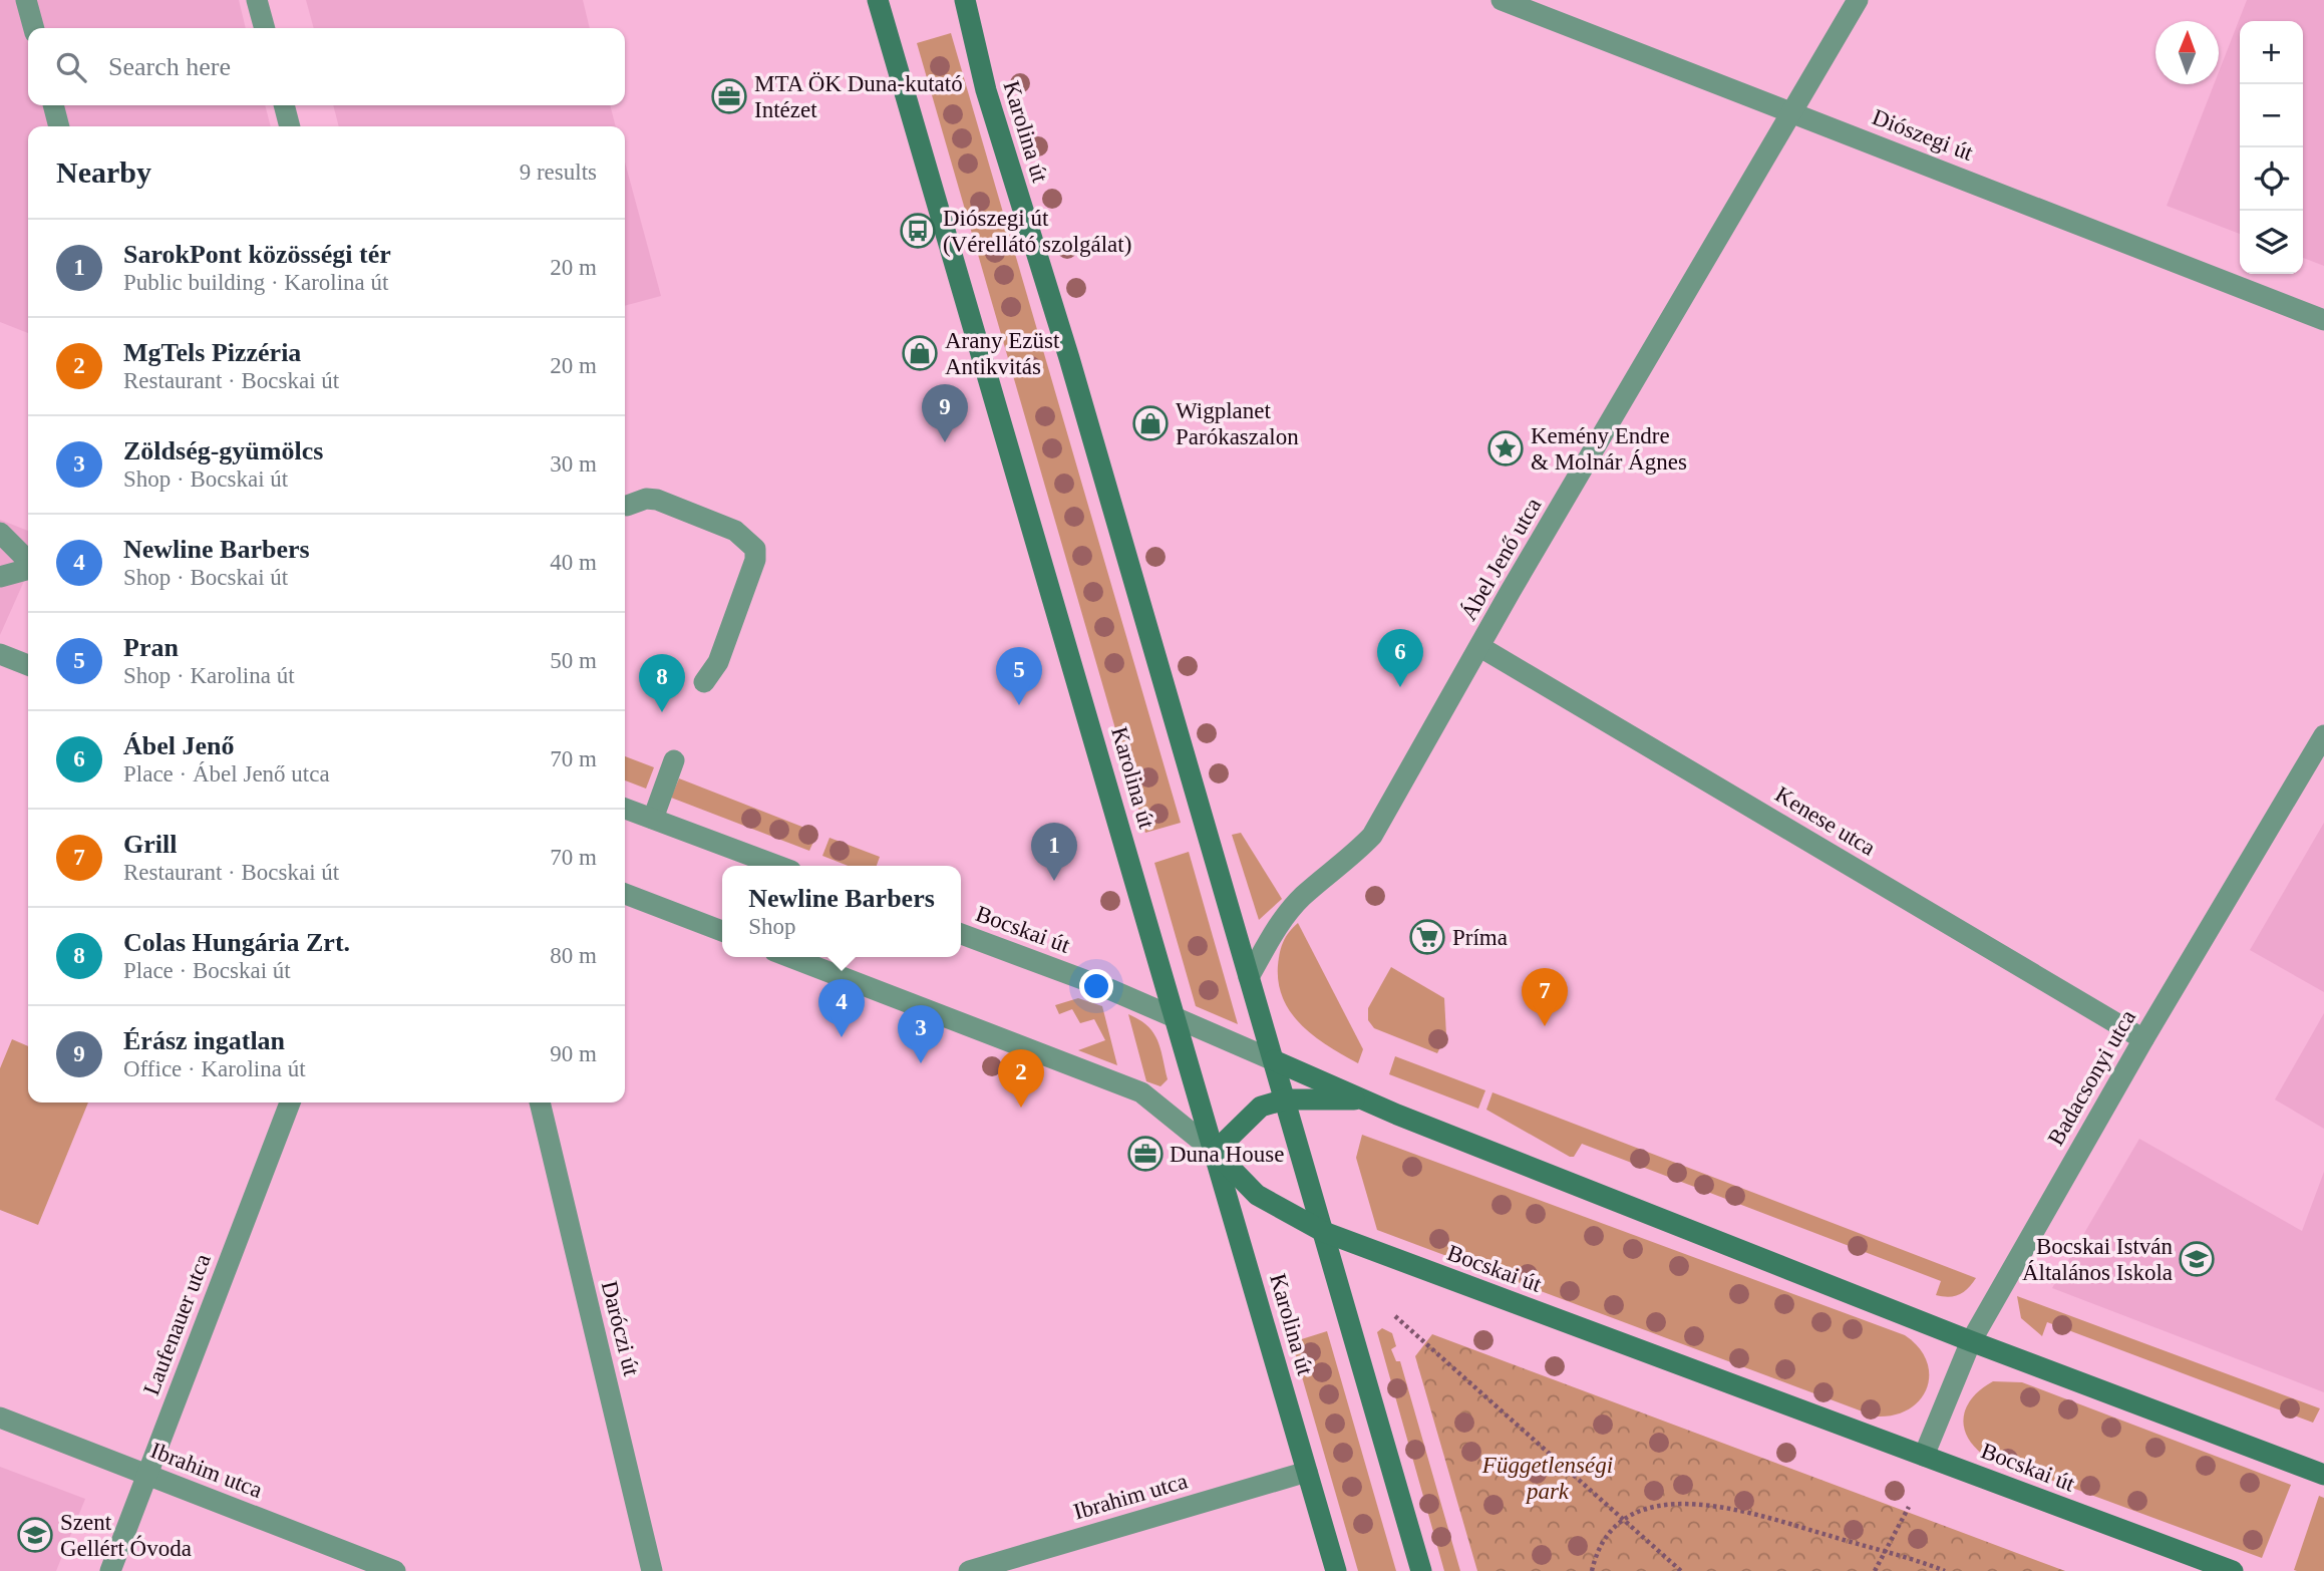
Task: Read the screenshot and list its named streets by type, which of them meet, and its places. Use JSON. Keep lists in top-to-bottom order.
{
  "streets": {
    "main road": ["Karolina út", "Bocskai út"],
    "street": [
      "Diószegi út",
      "Ábel Jenő utca",
      "Kenese utca",
      "Badacsonyi utca",
      "Laufenauer utca",
      "Daróczi út",
      "Ibrahim utca"
    ]
  },
  "crossings": [
    ["Karolina út", "Ábel Jenő utca"],
    ["Karolina út", "Bocskai út"],
    ["Karolina út", "Ibrahim utca"],
    ["Diószegi út", "Ábel Jenő utca"],
    ["Ábel Jenő utca", "Kenese utca"],
    ["Kenese utca", "Badacsonyi utca"],
    ["Bocskai út", "Badacsonyi utca"],
    ["Laufenauer utca", "Ibrahim utca"]
  ],
  "parks": ["Függetlenségi park"],
  "places": {
    "office": ["MTA ÖK Duna-kutató Intézet", "Duna House"],
    "bus stop": ["Diószegi út (Vérellátó szolgálat)"],
    "shop": ["Arany Ezüst Antikvitás", "Wigplanet Parókaszalon"],
    "place": ["Kemény Endre & Molnár Ágnes"],
    "supermarket": ["Príma"],
    "school or university": ["Bocskai István Általános Iskola", "Szent Gellért Óvoda"]
  },
  "north": "top",
  "page": {
    "map_buttons": ["+", "−"],
    "search": "Search here",
    "heading": ["Nearby", "9 results"],
    "list": [
      {
        "mark": "1",
        "name": "SarokPont közösségi tér",
        "note": "Public building · Karolina út",
        "value": "20 m"
      },
      {
        "mark": "2",
        "name": "MgTels Pizzéria",
        "note": "Restaurant · Bocskai út",
        "value": "20 m"
      },
      {
        "mark": "3",
        "name": "Zöldség-gyümölcs",
        "note": "Shop · Bocskai út",
        "value": "30 m"
      },
      {
        "mark": "4",
        "name": "Newline Barbers",
        "note": "Shop · Bocskai út",
        "value": "40 m"
      },
      {
        "mark": "5",
        "name": "Pran",
        "note": "Shop · Karolina út",
        "value": "50 m"
      },
      {
        "mark": "6",
        "name": "Ábel Jenő",
        "note": "Place · Ábel Jenő utca",
        "value": "70 m"
      },
      {
        "mark": "7",
        "name": "Grill",
        "note": "Restaurant · Bocskai út",
        "value": "70 m"
      },
      {
        "mark": "8",
        "name": "Colas Hungária Zrt.",
        "note": "Place · Bocskai út",
        "value": "80 m"
      },
      {
        "mark": "9",
        "name": "Érász ingatlan",
        "note": "Office · Karolina út",
        "value": "90 m"
      }
    ],
    "pins": [
      "9",
      "6",
      "5",
      "8",
      "1",
      "7",
      "4",
      "3",
      "2"
    ],
    "popup": ["Newline Barbers", "Shop"]
  }
}
